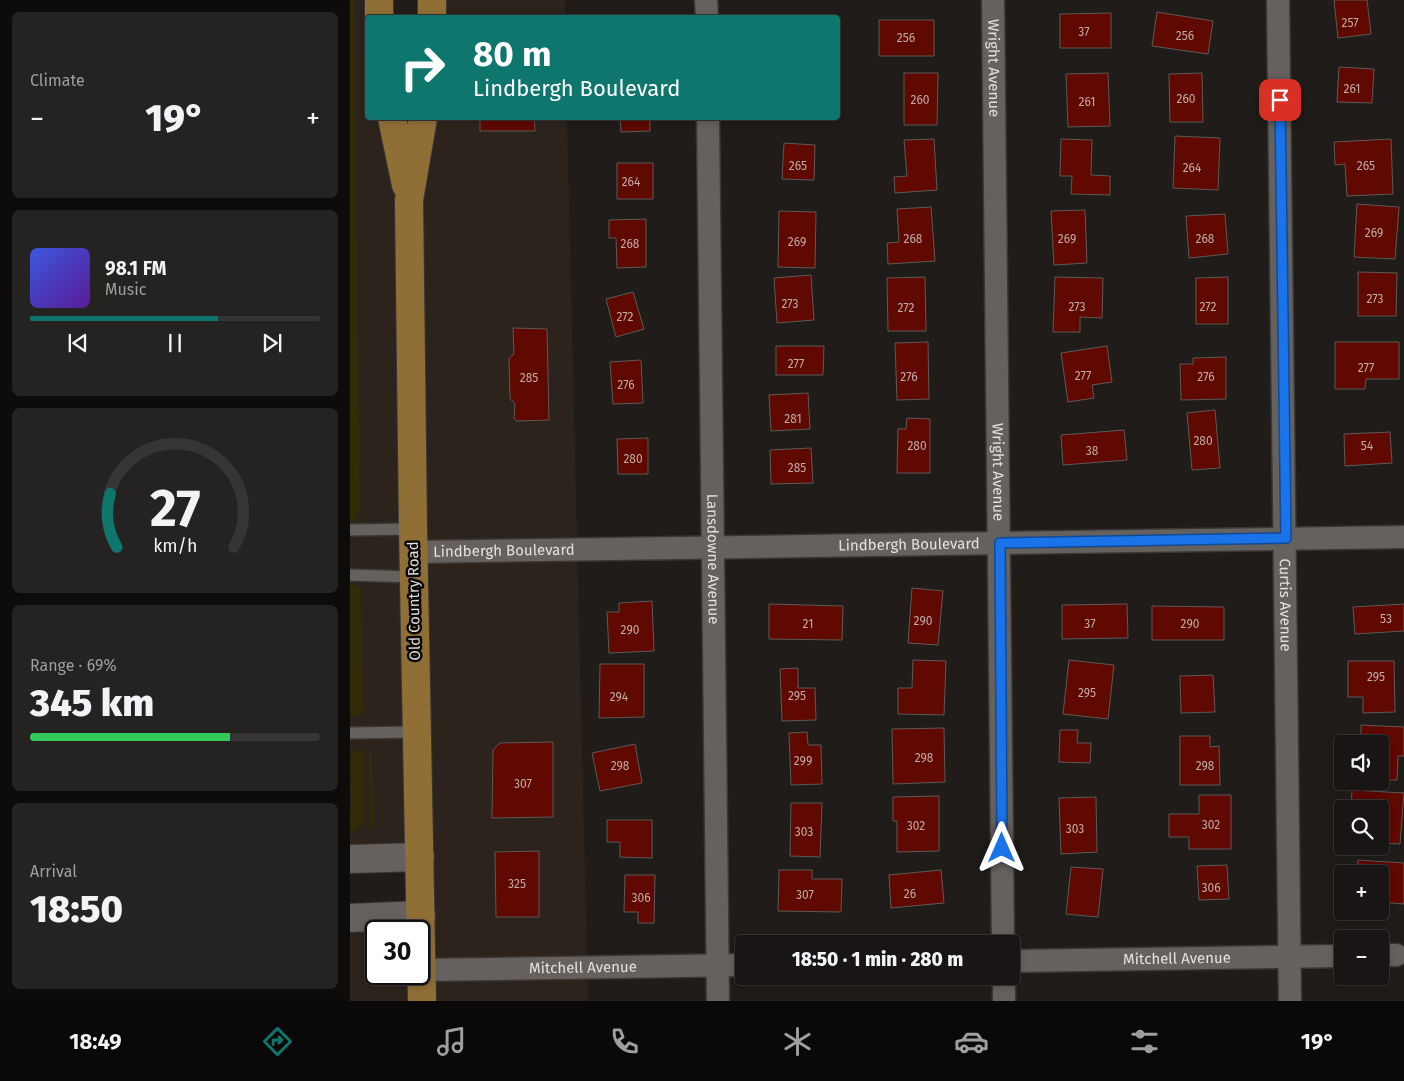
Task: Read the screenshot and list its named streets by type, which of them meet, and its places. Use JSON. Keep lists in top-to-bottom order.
{
  "streets": {
    "main road": ["Old Country Road"],
    "street": [
      "Wright Avenue",
      "Lindbergh Boulevard",
      "Lansdowne Avenue",
      "Curtis Avenue",
      "Mitchell Avenue"
    ]
  },
  "crossings": [
    ["Wright Avenue", "Lindbergh Boulevard"],
    ["Lindbergh Boulevard", "Lansdowne Avenue"],
    ["Lindbergh Boulevard", "Old Country Road"],
    ["Lindbergh Boulevard", "Curtis Avenue"],
    ["Lansdowne Avenue", "Mitchell Avenue"],
    ["Curtis Avenue", "Mitchell Avenue"]
  ],
  "house_numbers": [
    "257",
    "37",
    "256",
    "256",
    "261",
    "260",
    "260",
    "261",
    "265",
    "265",
    "264",
    "264",
    "269",
    "268",
    "269",
    "268",
    "269",
    "268",
    "273",
    "273",
    "273",
    "272",
    "272",
    "272",
    "277",
    "277",
    "277",
    "276",
    "276",
    "285",
    "276",
    "281",
    "280",
    "280",
    "54",
    "38",
    "280",
    "285",
    "53",
    "290",
    "21",
    "37",
    "290",
    "290",
    "295",
    "295",
    "295",
    "294",
    "298",
    "299",
    "298",
    "298",
    "307",
    "302",
    "302",
    "303",
    "303",
    "325",
    "306",
    "26",
    "307",
    "306"
  ],
  "page": {
    "tile": [
      "Climate",
      ["Range · 69%", "345 km"],
      ["Arrival", "18:50"]
    ],
    "turn": ["80 m", "Lindbergh Boulevard"],
    "heat": ["−", "19°", "+"],
    "song": ["98.1 FM", "Music"],
    "map_buttons": ["+", "−"],
    "limit": "30",
    "trip": "18:50 · 1 min · 280 m",
    "tabs": ["18:49", "19°"],
    "gauge": ["27", "km/h"]
  }
}
